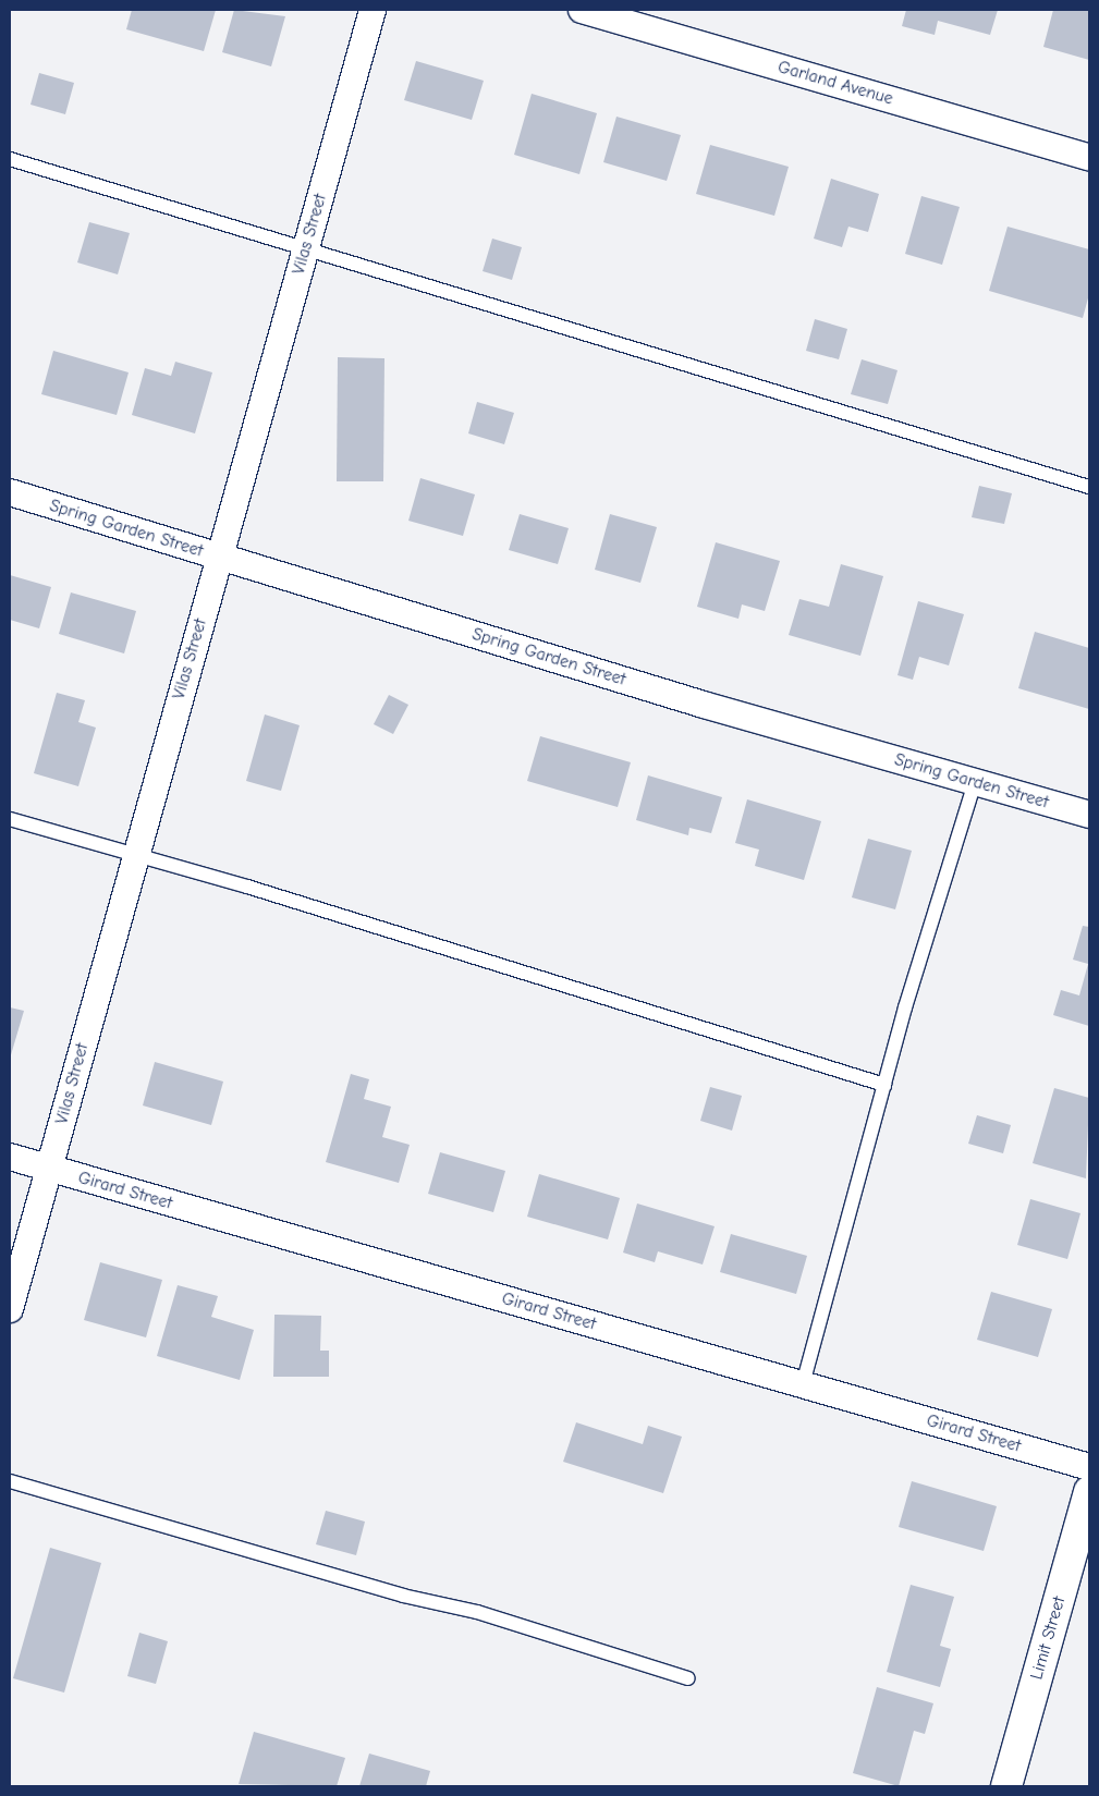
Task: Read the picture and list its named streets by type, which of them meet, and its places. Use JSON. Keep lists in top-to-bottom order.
{
  "streets": {
    "street": [
      "Garland Avenue",
      "Vilas Street",
      "Spring Garden Street",
      "Girard Street",
      "Limit Street"
    ]
  },
  "crossings": [
    ["Vilas Street", "Spring Garden Street"],
    ["Vilas Street", "Girard Street"]
  ]
}
